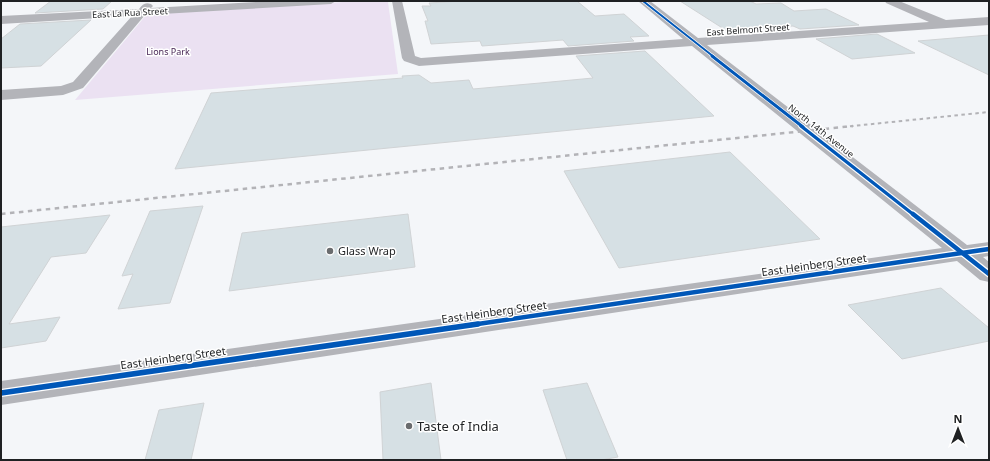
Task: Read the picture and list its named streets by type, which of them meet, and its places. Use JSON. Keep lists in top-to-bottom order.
{
  "streets": {
    "street": [
      "East La Rua Street",
      "East Belmont Street",
      "North 14th Avenue",
      "East Heinberg Street"
    ]
  },
  "crossings": [
    ["East Belmont Street", "North 14th Avenue"],
    ["North 14th Avenue", "East Heinberg Street"]
  ],
  "parks": ["Lions Park"],
  "places": ["Glass Wrap", "Taste of India"],
  "north": "top"
}
